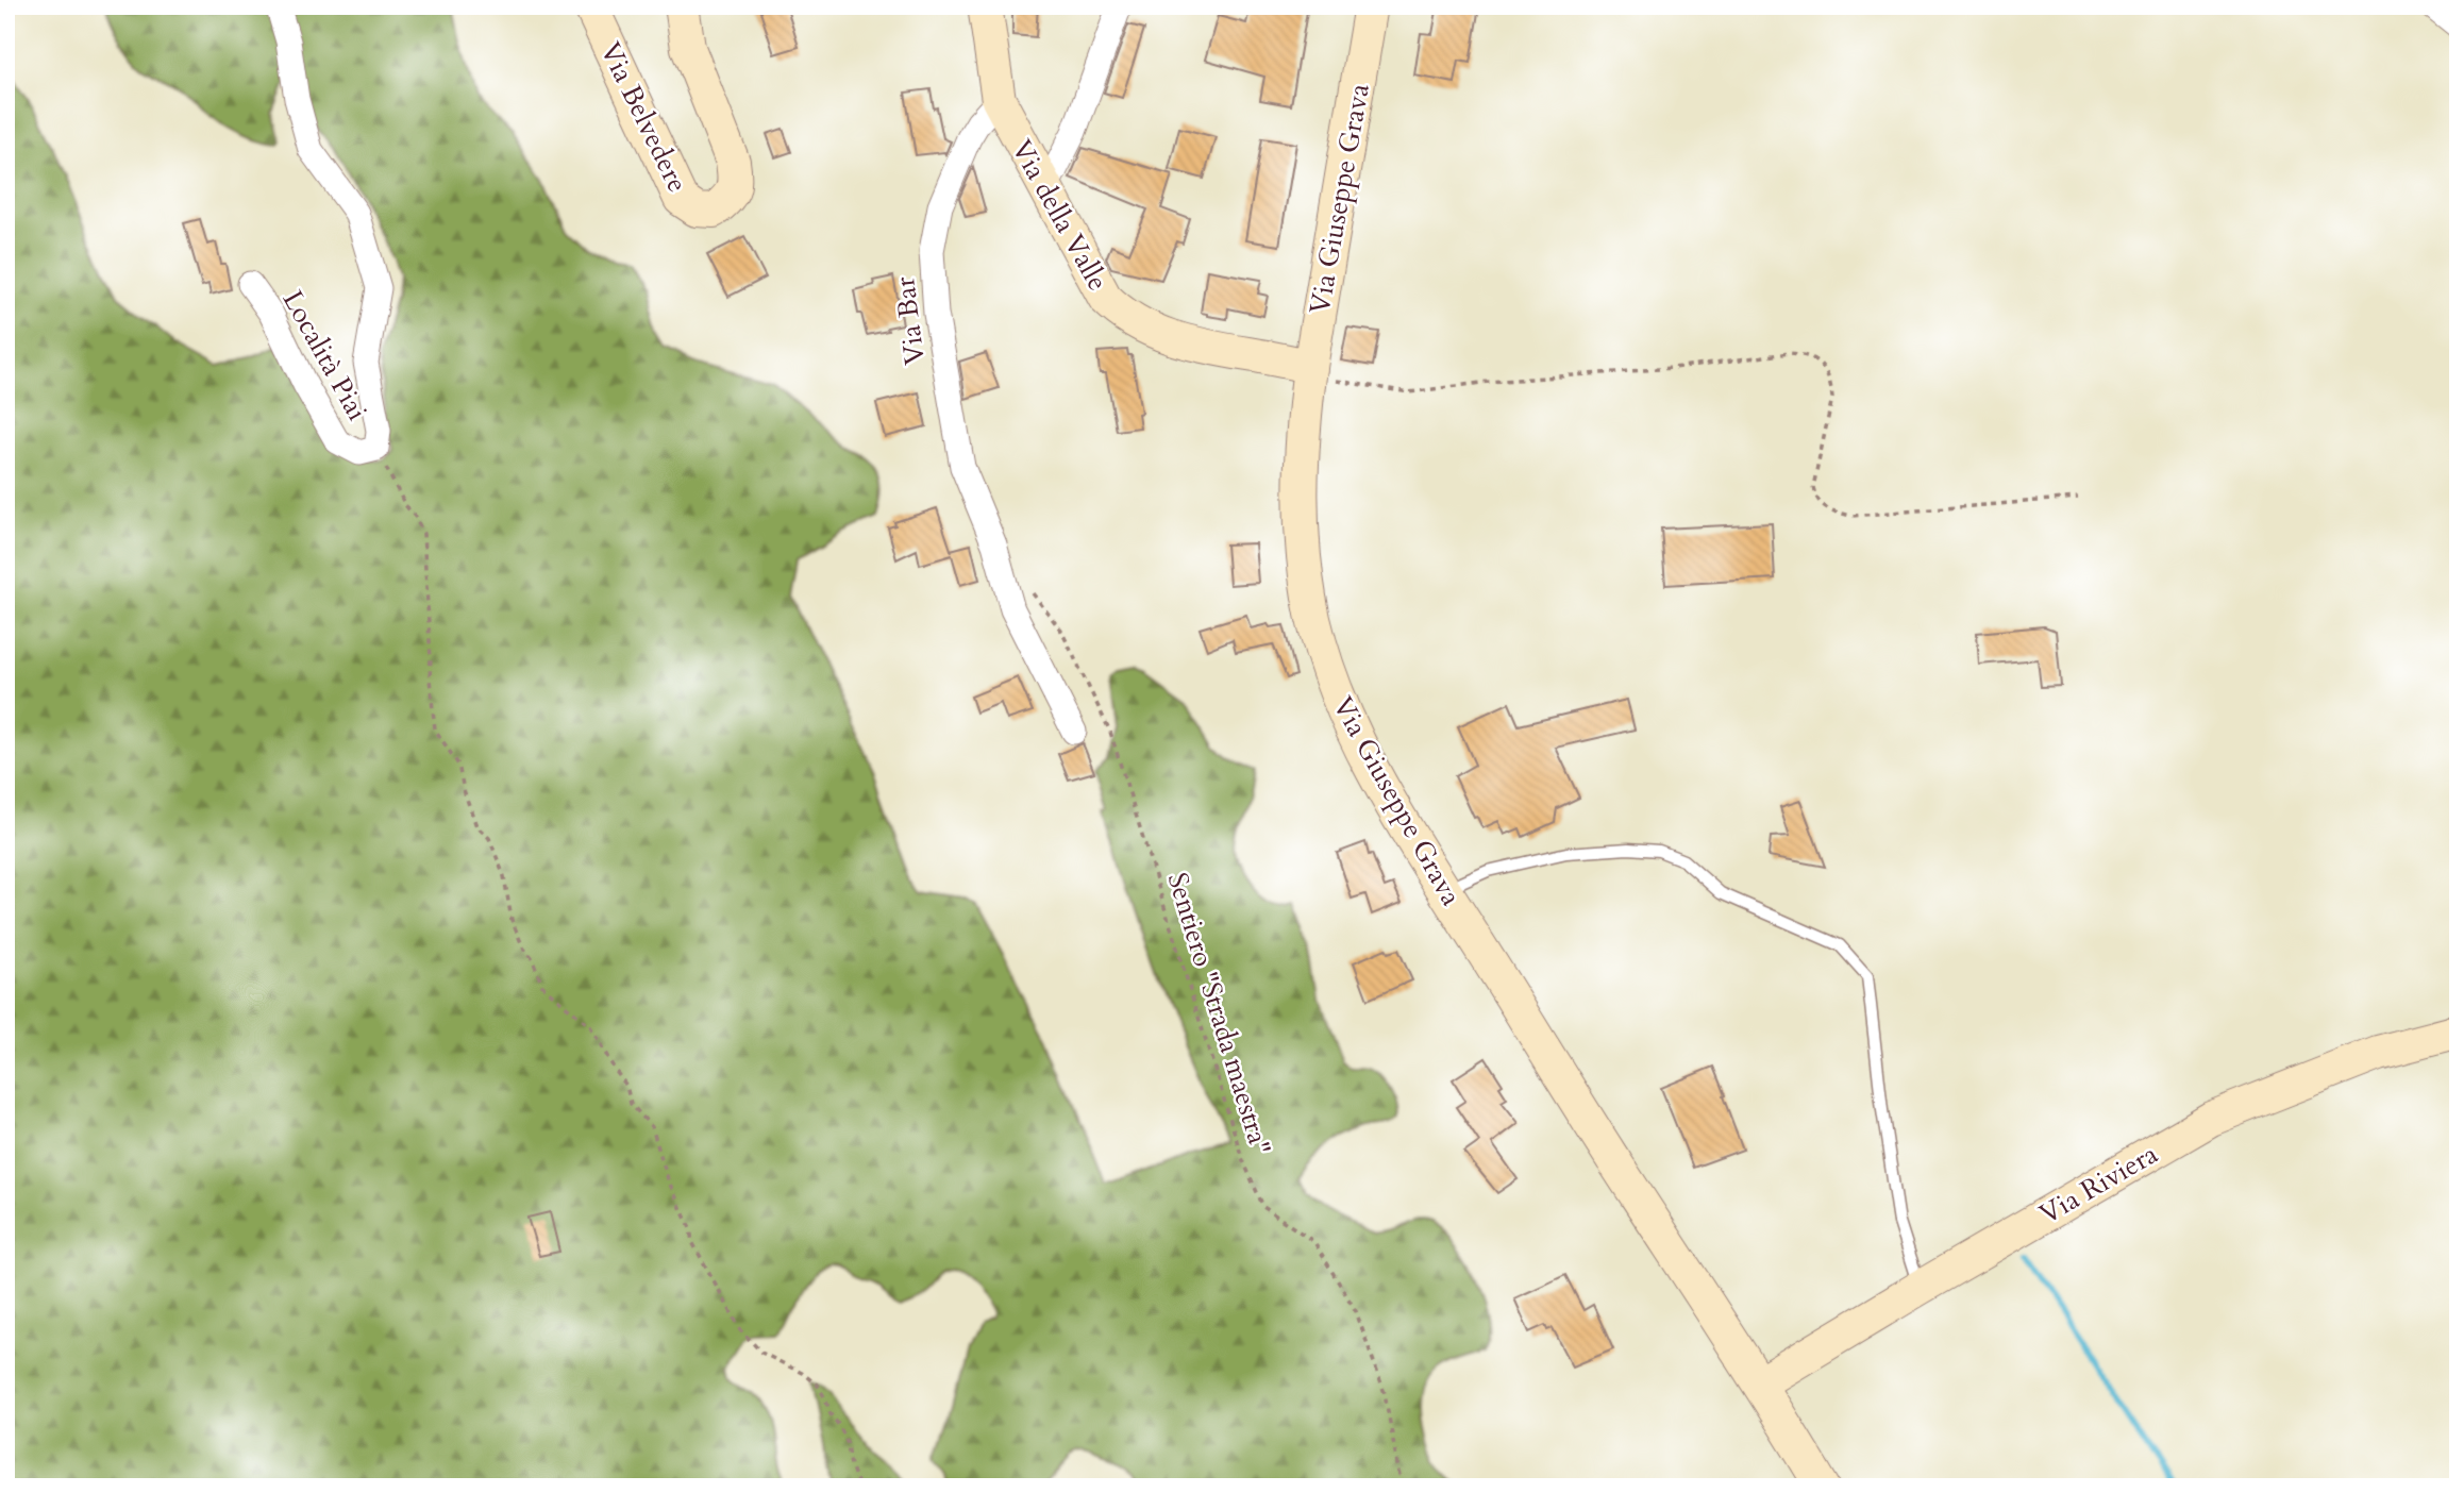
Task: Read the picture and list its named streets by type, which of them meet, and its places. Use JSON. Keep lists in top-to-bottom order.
{
  "streets": {
    "street": [
      "Via Belvedere",
      "Via Giuseppe Grava",
      "Via della Valle",
      "Via Bar",
      "Località Piai",
      "Via Riviera"
    ],
    "path": ["Sentiero \"Strada maestra\""]
  },
  "crossings": [
    ["Via Giuseppe Grava", "Via della Valle"],
    ["Via Giuseppe Grava", "Via Riviera"],
    ["Via della Valle", "Via Bar"]
  ]
}
